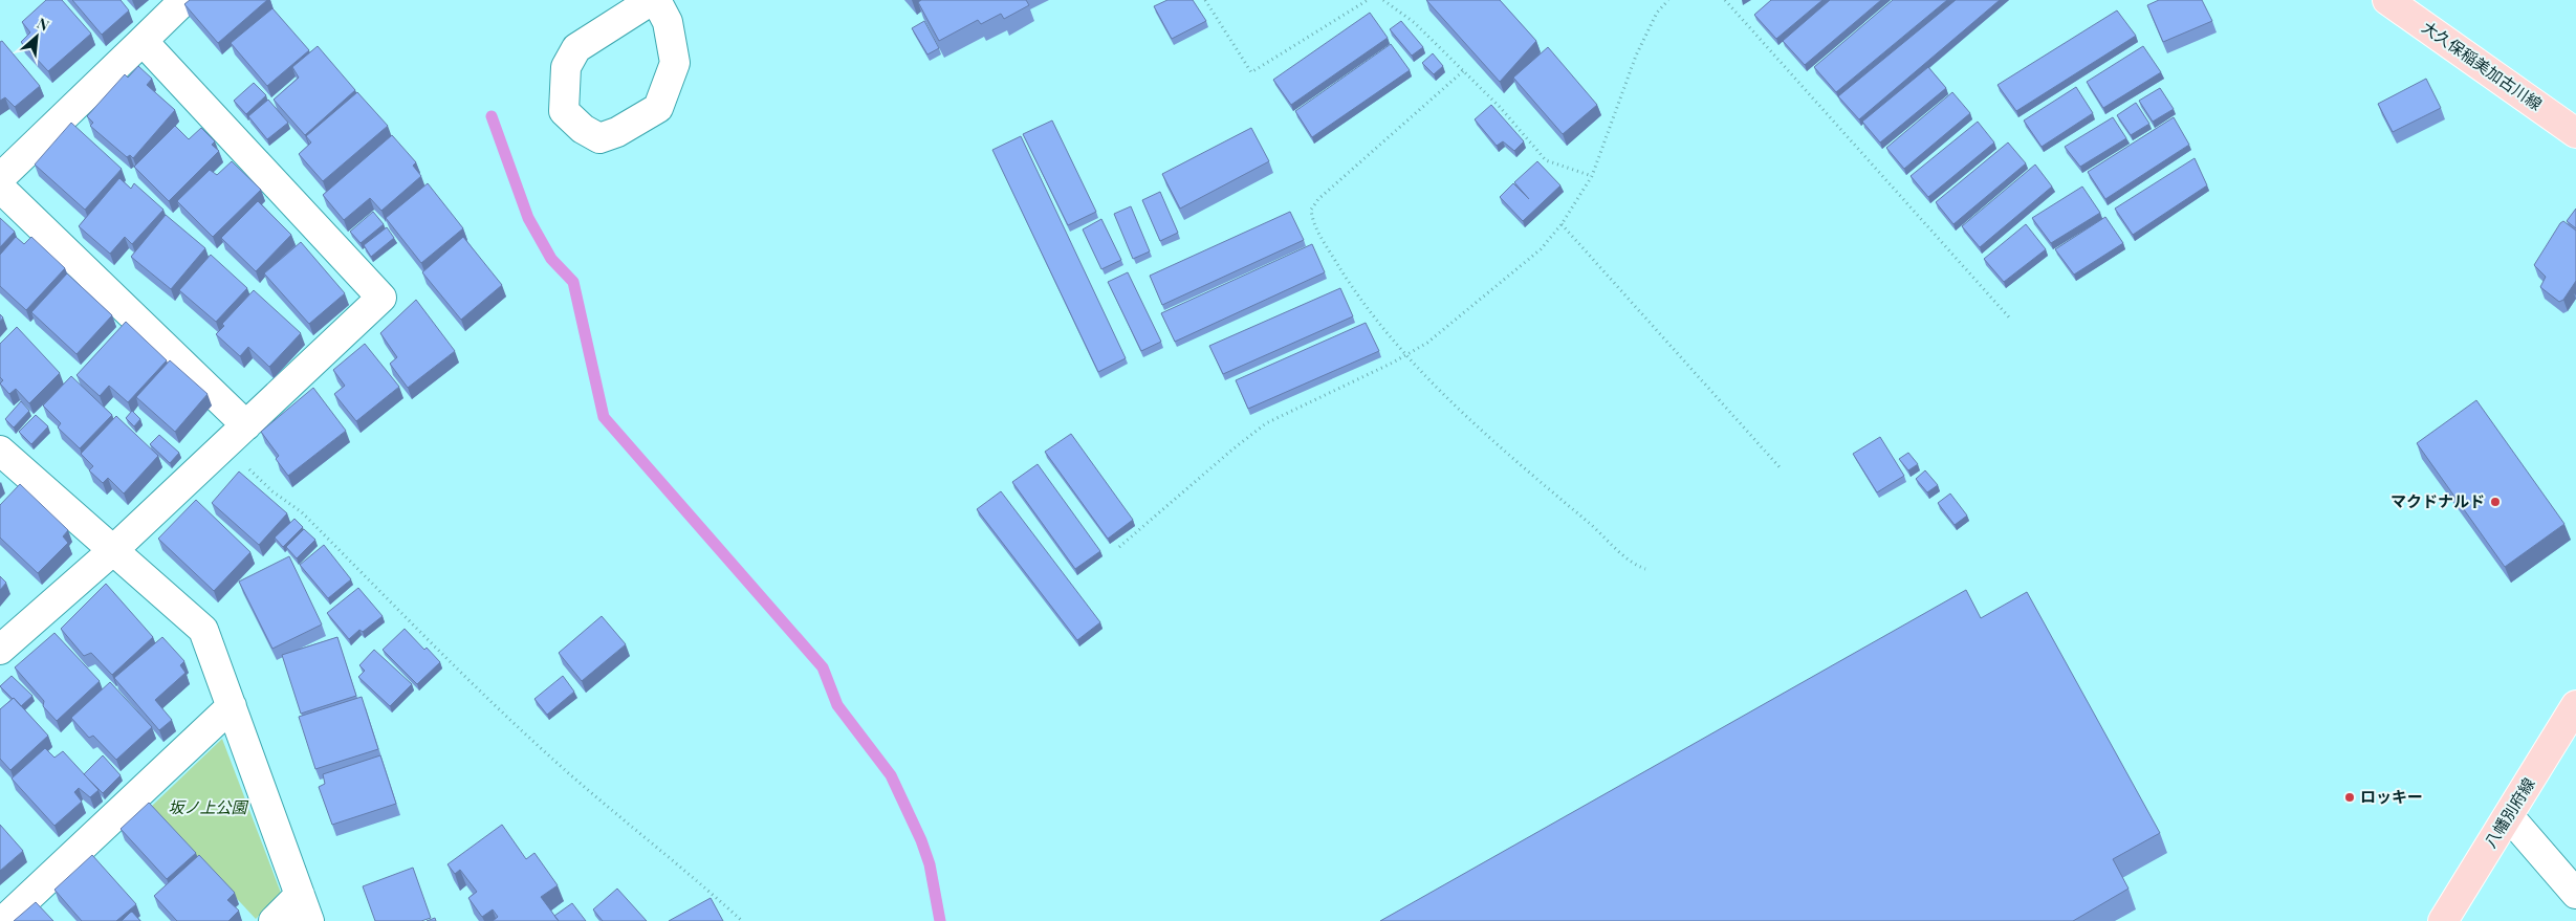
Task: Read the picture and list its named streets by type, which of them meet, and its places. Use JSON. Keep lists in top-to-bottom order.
{
  "streets": {
    "main road": ["大久保稲美加古川線", "八幡別府線"]
  },
  "parks": ["坂ノ上公園"],
  "places": ["マクドナルド", "ロッキー"],
  "north": "top right"
}
